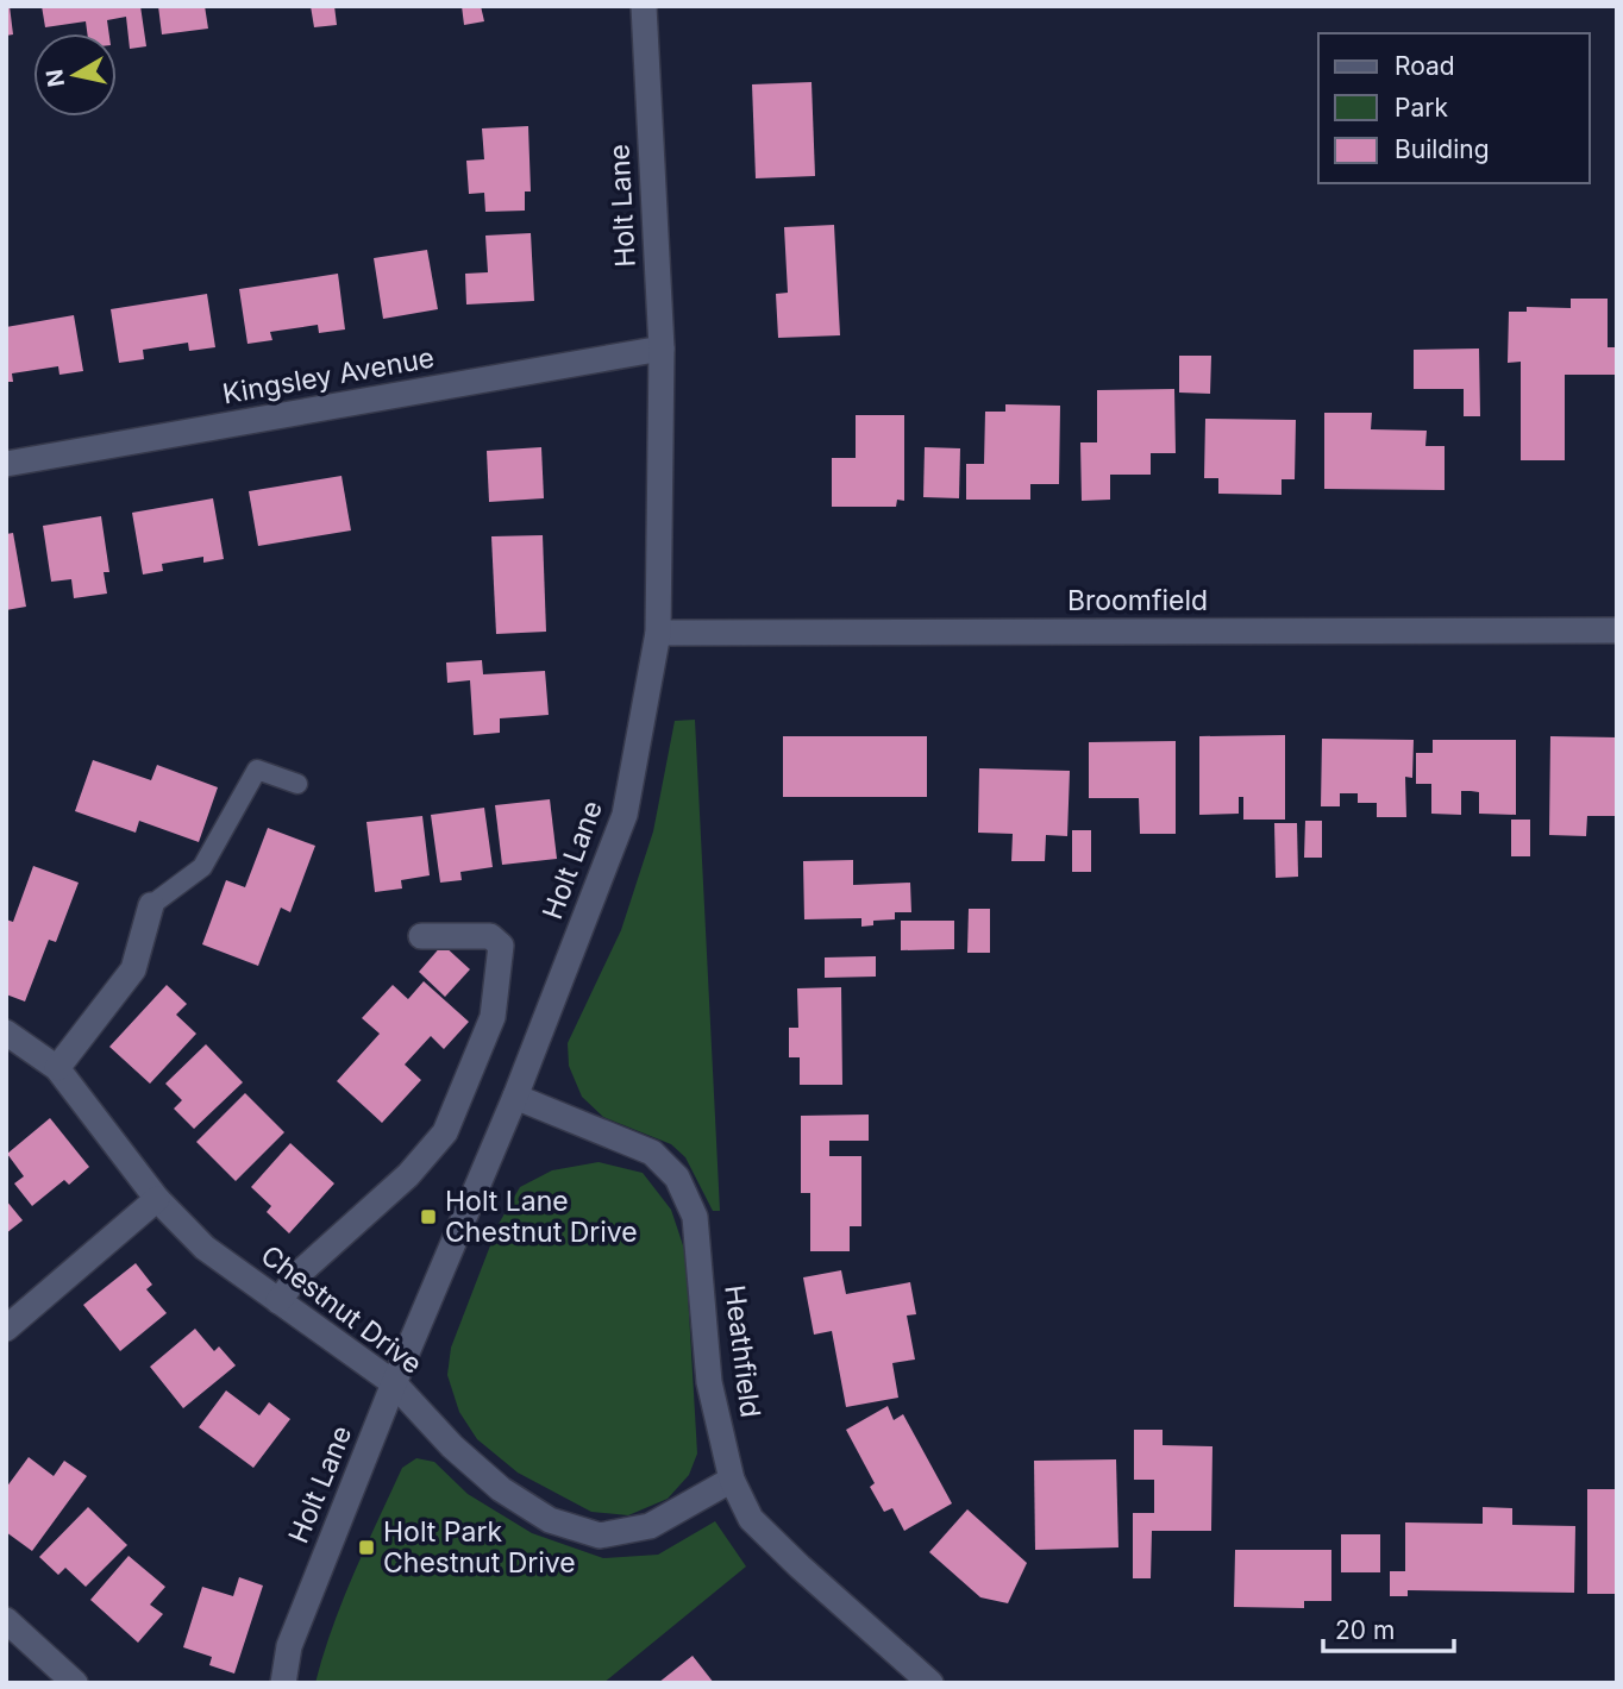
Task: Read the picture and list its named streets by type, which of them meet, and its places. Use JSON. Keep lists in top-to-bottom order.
{
  "streets": {
    "street": [
      "Holt Lane",
      "Kingsley Avenue",
      "Broomfield",
      "Chestnut Drive",
      "Heathfield"
    ]
  },
  "crossings": [
    ["Holt Lane", "Kingsley Avenue"],
    ["Holt Lane", "Broomfield"],
    ["Holt Lane", "Chestnut Drive"],
    ["Holt Lane", "Heathfield"],
    ["Chestnut Drive", "Heathfield"]
  ],
  "places": {
    "transit": ["Holt Lane Chestnut Drive", "Holt Park Chestnut Drive"]
  },
  "legend": ["Road", "Park", "Building"],
  "scale_bar": "20 m",
  "north": "left"
}
